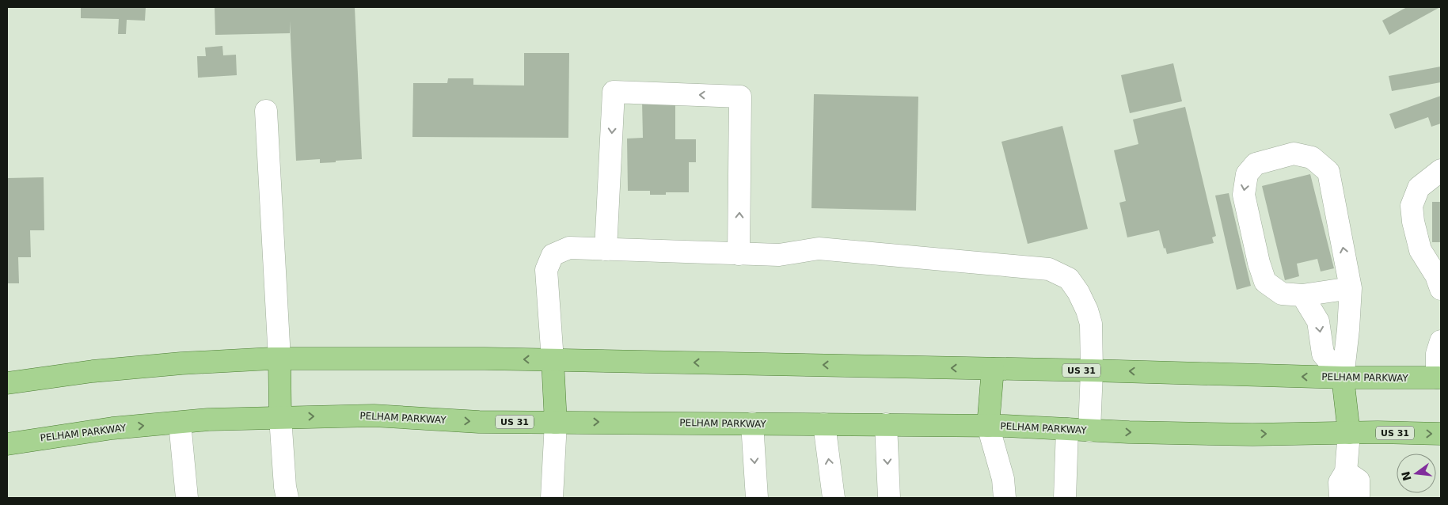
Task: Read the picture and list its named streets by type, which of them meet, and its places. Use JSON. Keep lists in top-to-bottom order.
{
  "streets": {
    "main road": ["US 31", "PELHAM PARKWAY"]
  },
  "north": "left"
}
